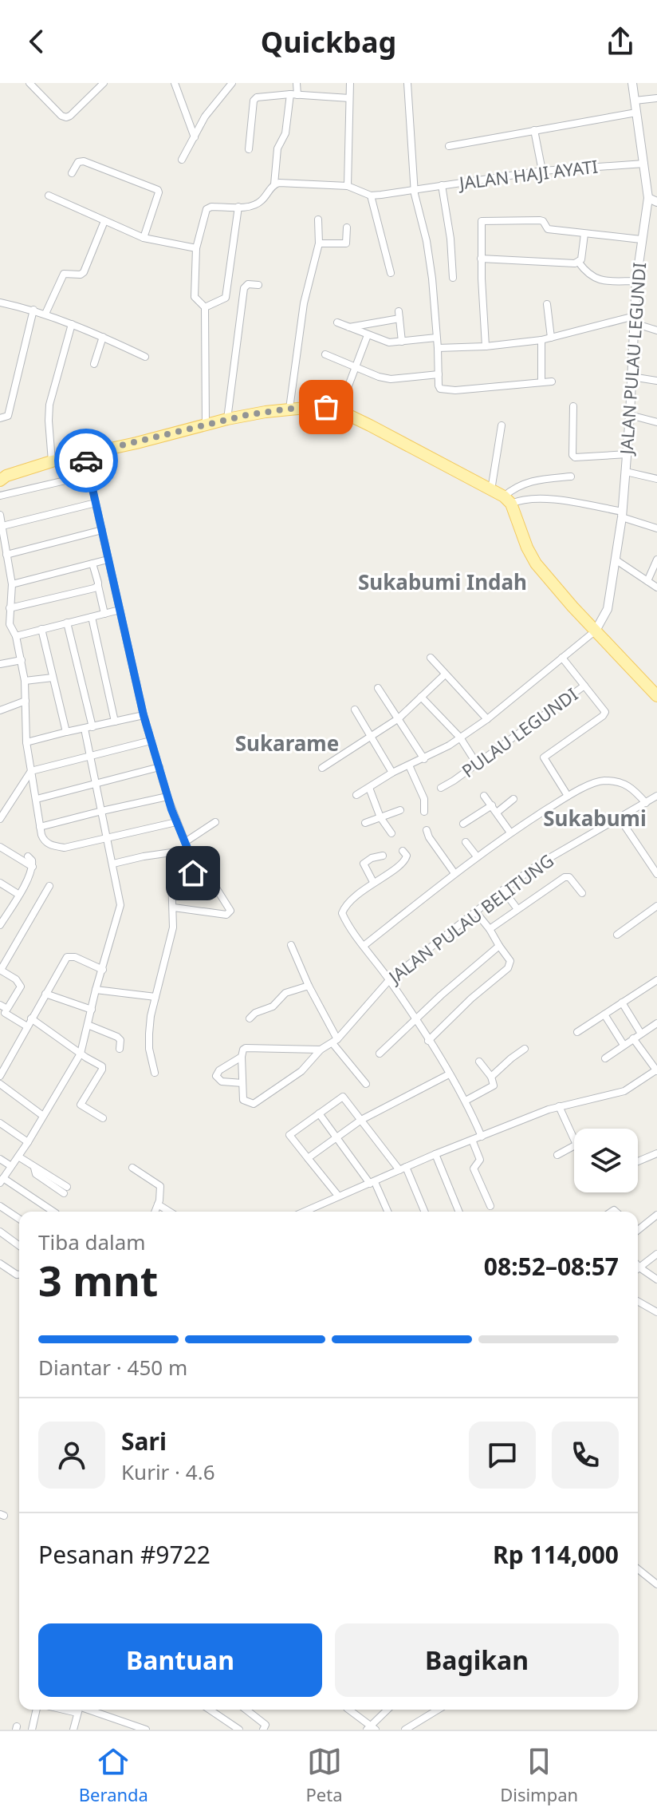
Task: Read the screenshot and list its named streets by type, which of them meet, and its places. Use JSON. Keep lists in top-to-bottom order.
{
  "streets": {
    "street": [
      "JALAN HAJI AYATI",
      "JALAN PULAU LEGUNDI",
      "PULAU LEGUNDI",
      "JALAN PULAU BELITUNG"
    ]
  },
  "crossings": [
    ["JALAN HAJI AYATI", "JALAN PULAU LEGUNDI"]
  ],
  "districts": ["Sukabumi Indah", "Sukarame", "Sukabumi"],
  "page": {
    "header": "Quickbag",
    "heading": ["3 mnt", "Tiba dalam", "08:52–08:57"],
    "panel": [
      "Sari",
      "Kurir · 4.6",
      "Pesanan #9722",
      "Rp 114,000"
    ],
    "bar": "Diantar · 450 m",
    "buttons": ["Bantuan", "Bagikan"],
    "tabs": ["Beranda", "Peta", "Disimpan"]
  }
}
